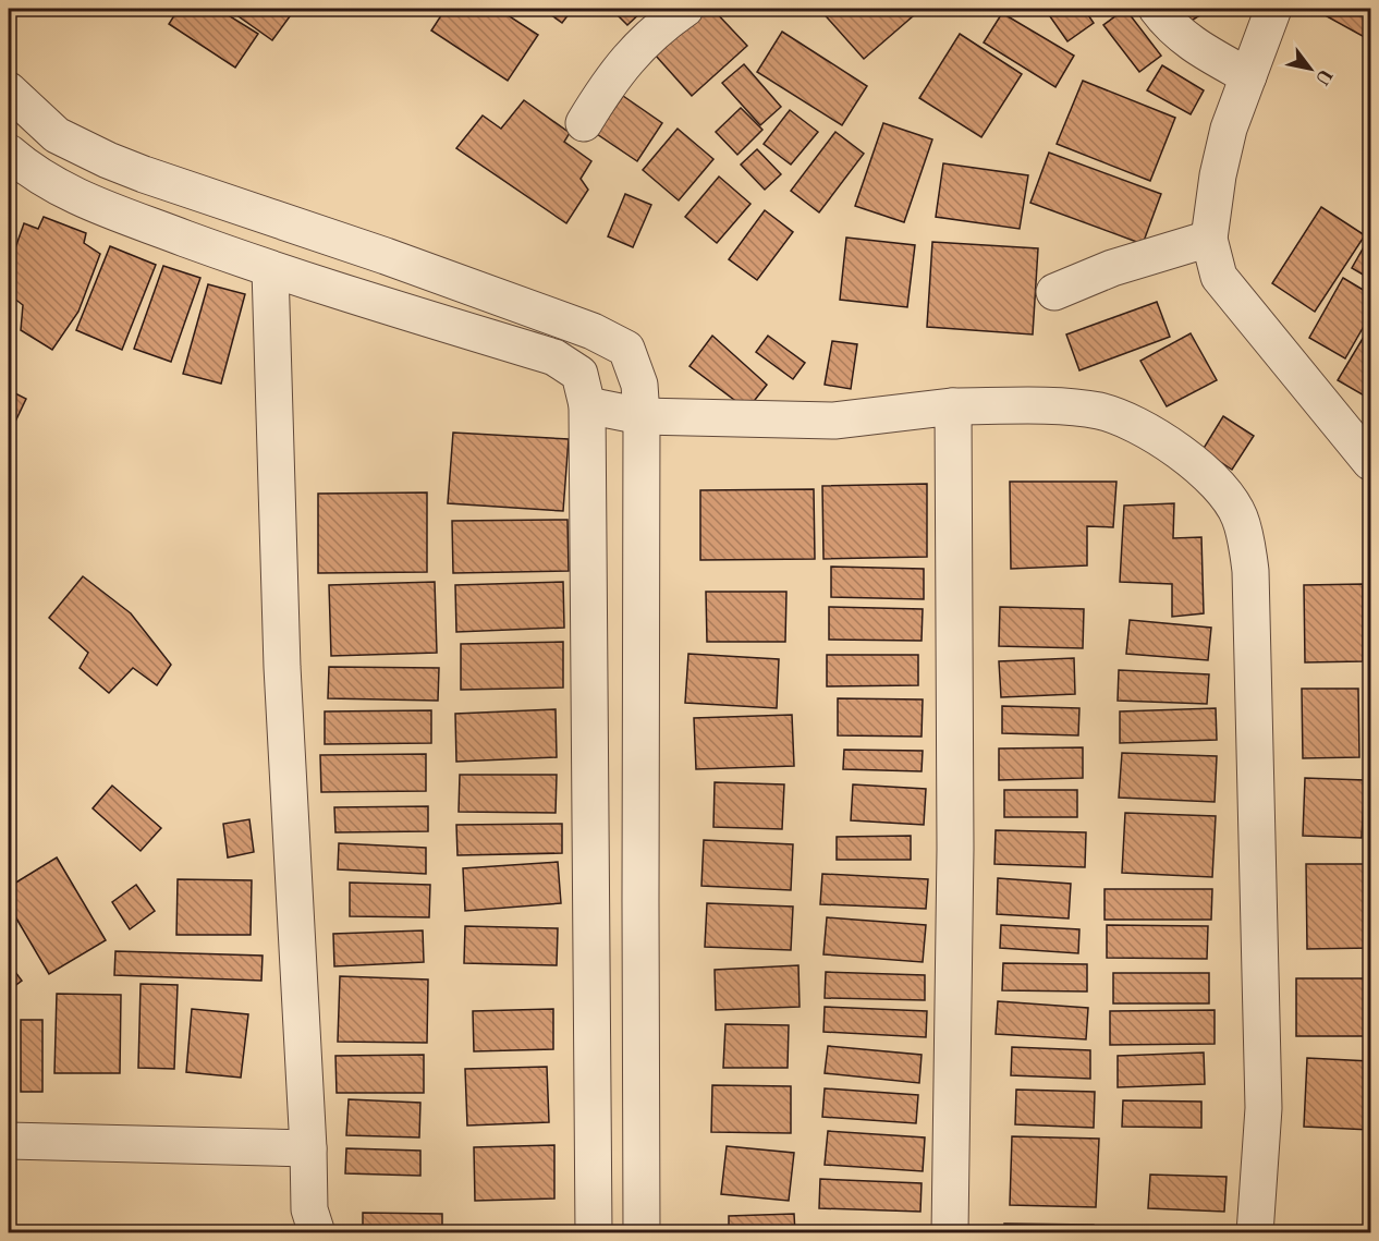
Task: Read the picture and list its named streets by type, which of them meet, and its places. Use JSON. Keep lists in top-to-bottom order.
{
  "north": "bottom right"
}
